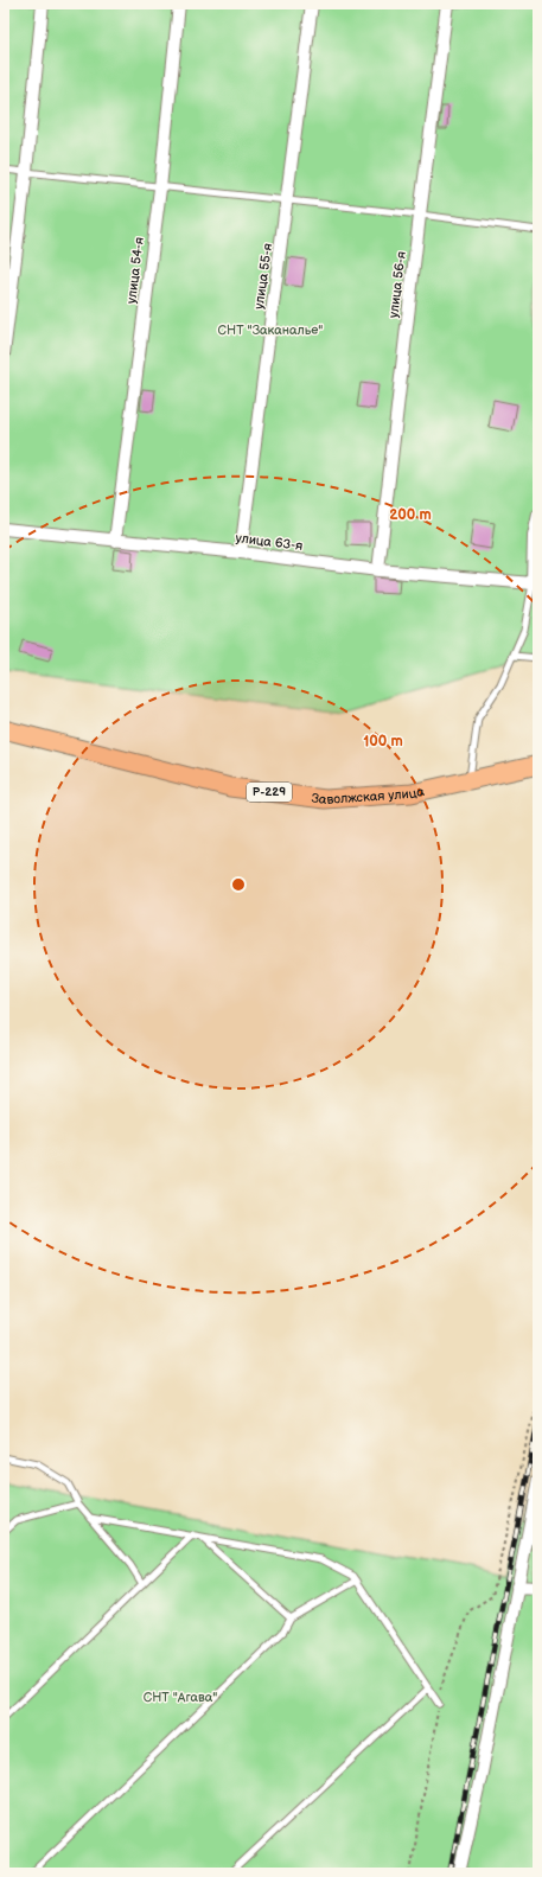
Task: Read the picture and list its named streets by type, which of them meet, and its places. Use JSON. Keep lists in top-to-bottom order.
{
  "streets": {
    "main road": ["Р-229", "Заволжская улица"],
    "street": [
      "улица 54-я",
      "улица 55-я",
      "улица 56-я",
      "улица 63-я"
    ]
  },
  "crossings": [
    ["улица 54-я", "улица 63-я"],
    ["улица 55-я", "улица 63-я"],
    ["улица 56-я", "улица 63-я"]
  ],
  "parks": ["СНТ \"Заканалье\"", "СНТ \"Агава\""],
  "rings": ["200 m", "100 m"]
}
